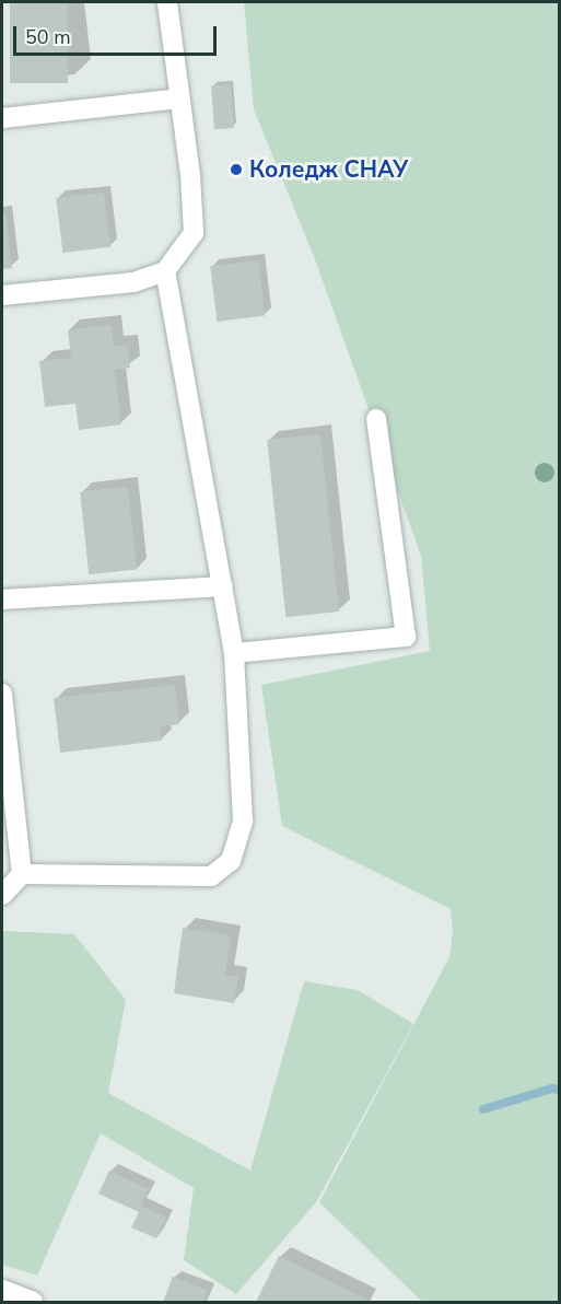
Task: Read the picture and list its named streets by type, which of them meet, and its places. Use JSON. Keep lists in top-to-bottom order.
{
  "places": ["Коледж СНАУ"],
  "scale_bar": "50 m"
}
